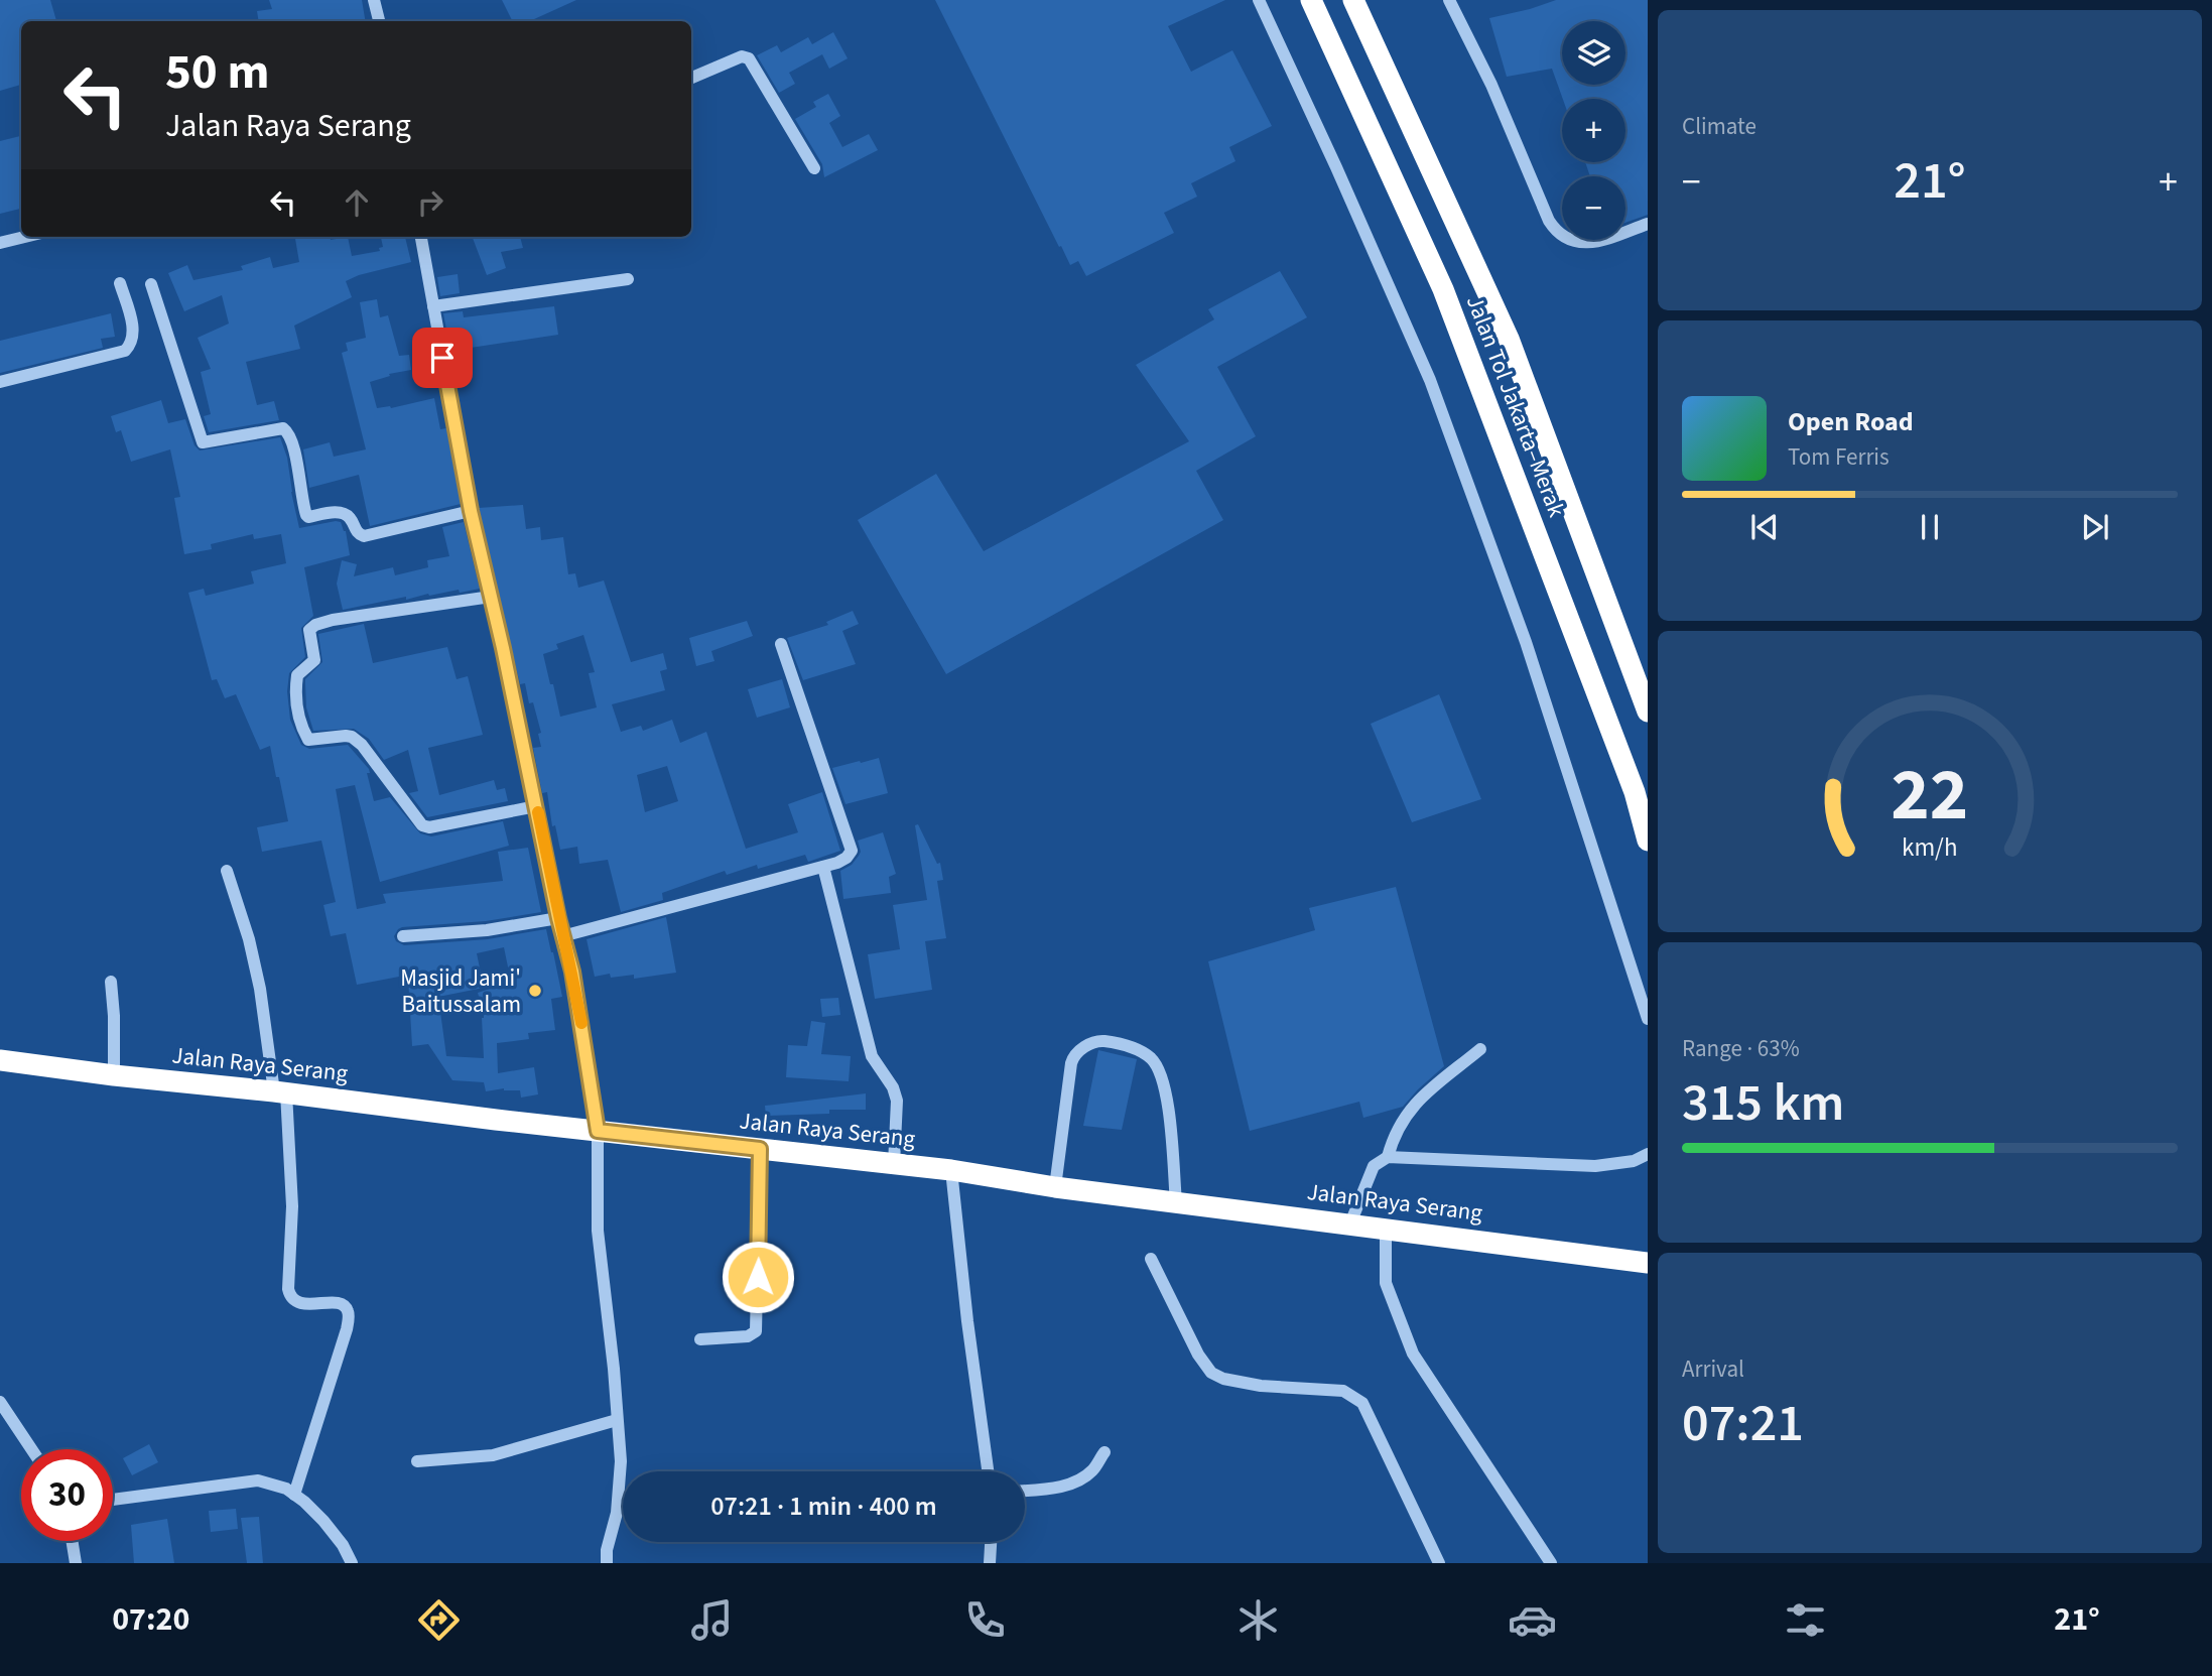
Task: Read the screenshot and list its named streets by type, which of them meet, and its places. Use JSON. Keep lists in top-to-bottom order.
{
  "streets": {
    "highway": ["Jalan Tol Jakarta–Merak", "Jalan Raya Serang"]
  },
  "places": ["Masjid Jami' Baitussalam"],
  "page": {
    "tile": [
      "Climate",
      ["Range · 63%", "315 km"],
      ["Arrival", "07:21"]
    ],
    "map_buttons": ["+", "−"],
    "turn": ["50 m", "Jalan Raya Serang"],
    "heat": ["−", "21°", "+"],
    "song": ["Open Road", "Tom Ferris"],
    "limit": "30",
    "trip": "07:21 · 1 min · 400 m",
    "tabs": ["07:20", "21°"],
    "gauge": ["22", "km/h"]
  }
}
